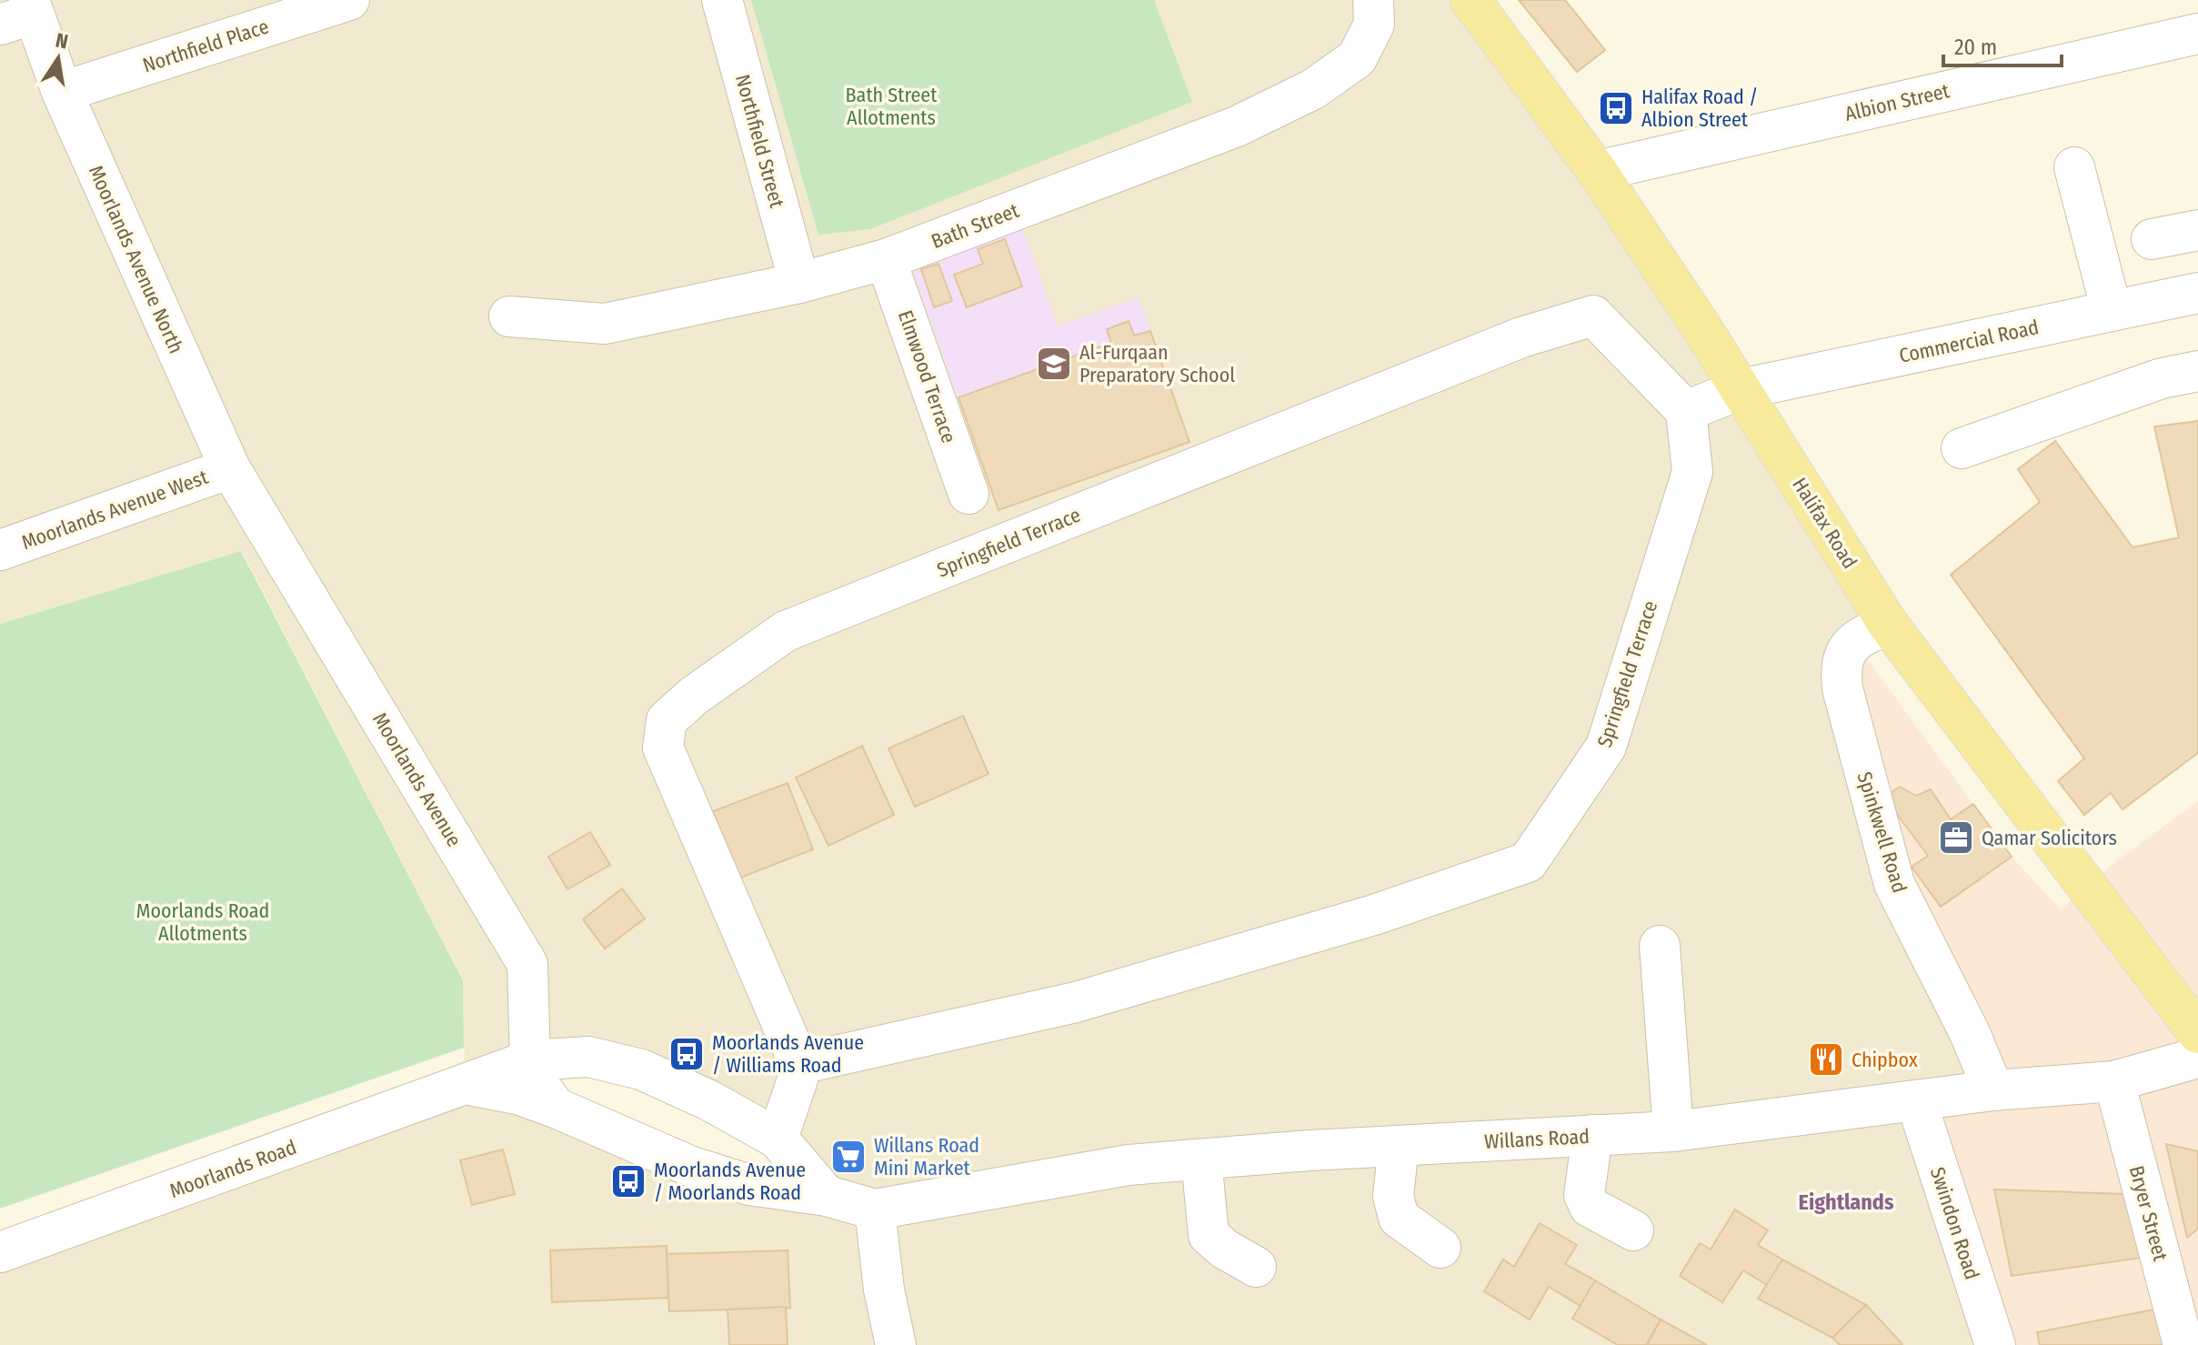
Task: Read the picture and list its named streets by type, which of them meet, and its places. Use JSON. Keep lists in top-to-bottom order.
{
  "streets": {
    "main road": ["Halifax Road"],
    "street": [
      "Northfield Place",
      "Albion Street",
      "Northfield Street",
      "Bath Street",
      "Moorlands Avenue North",
      "Commercial Road",
      "Elmwood Terrace",
      "Moorlands Avenue West",
      "Springfield Terrace",
      "Moorlands Avenue",
      "Spinkwell Road",
      "Willans Road",
      "Moorlands Road",
      "Bryer Street",
      "Swindon Road"
    ]
  },
  "crossings": [
    ["Northfield Place", "Moorlands Avenue North"],
    ["Albion Street", "Halifax Road"],
    ["Northfield Street", "Bath Street"],
    ["Bath Street", "Elmwood Terrace"],
    ["Moorlands Avenue North", "Moorlands Avenue West"],
    ["Moorlands Avenue North", "Moorlands Avenue"],
    ["Commercial Road", "Halifax Road"],
    ["Halifax Road", "Spinkwell Road"],
    ["Moorlands Avenue", "Moorlands Road"],
    ["Spinkwell Road", "Willans Road"],
    ["Willans Road", "Bryer Street"],
    ["Willans Road", "Swindon Road"]
  ],
  "districts": ["Eightlands"],
  "parks": ["Bath Street Allotments", "Moorlands Road Allotments"],
  "places": {
    "bus stop": ["Halifax Road / Albion Street", "Moorlands Avenue / Williams Road", "Moorlands Avenue / Moorlands Road"],
    "school or university": ["Al-Furqaan Preparatory School"],
    "office": ["Qamar Solicitors"],
    "restaurant": ["Chipbox"],
    "supermarket": ["Willans Road Mini Market"]
  },
  "scale_bar": "20 m",
  "north": "top"
}
